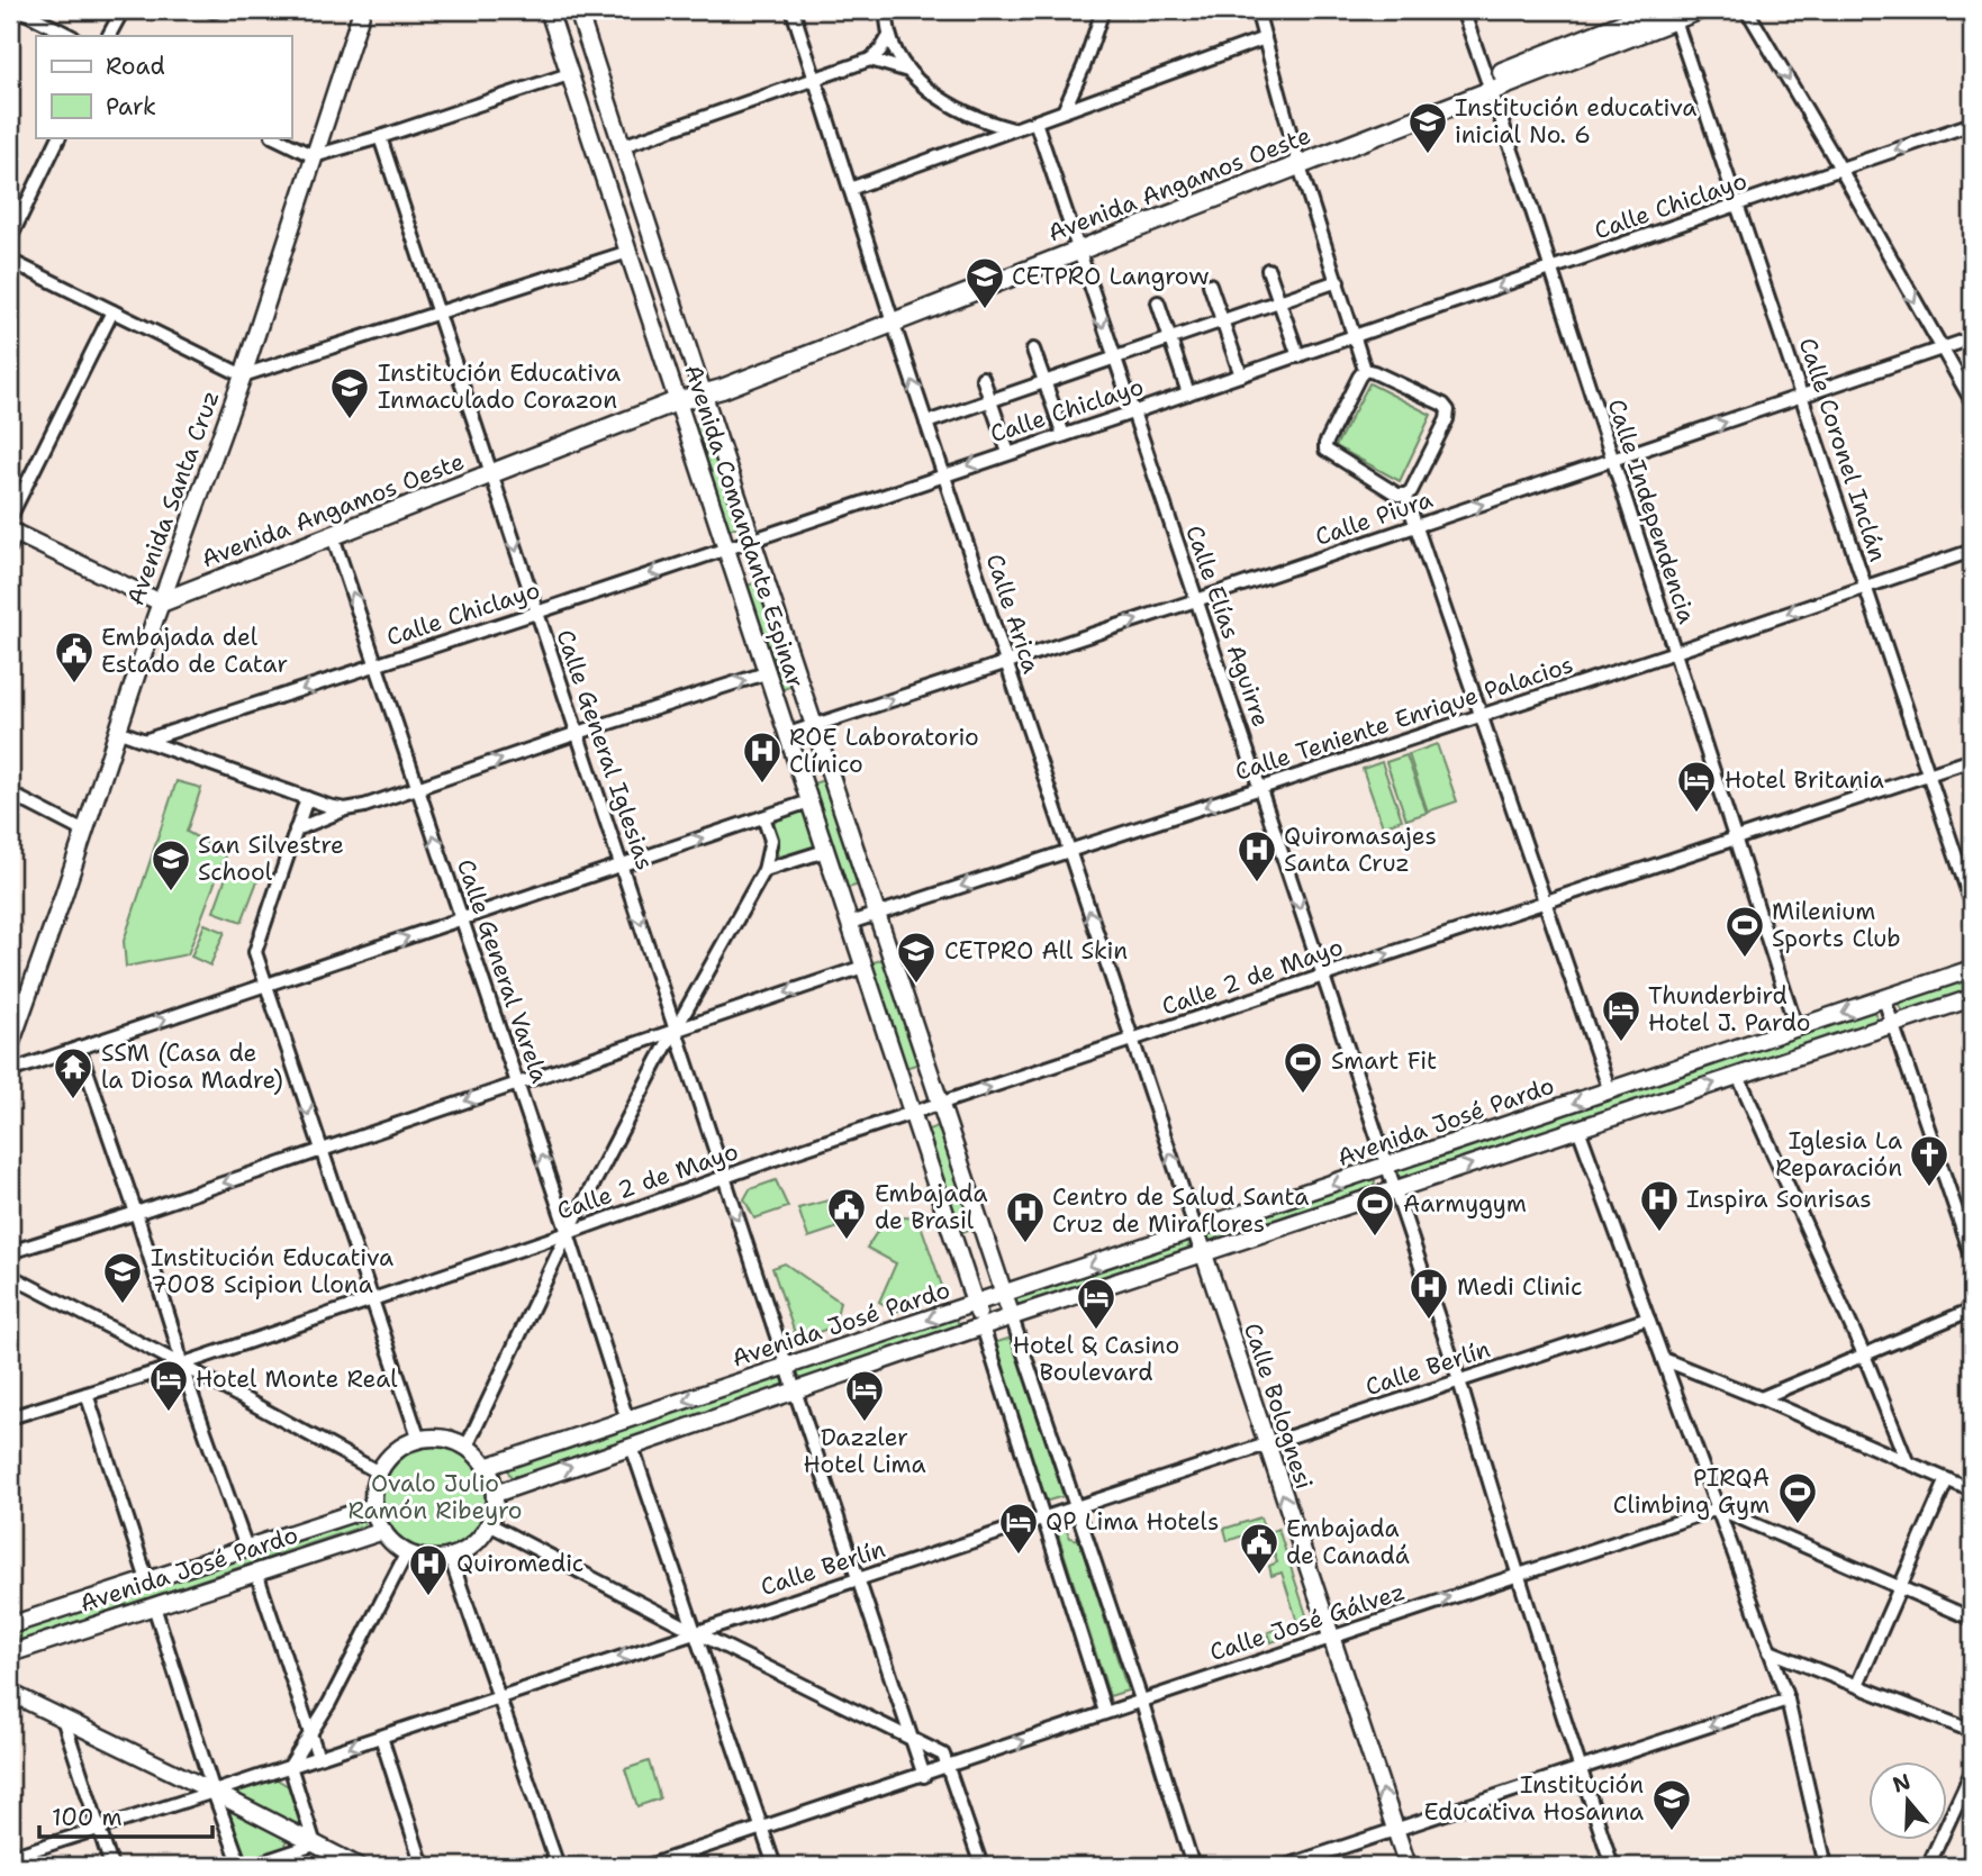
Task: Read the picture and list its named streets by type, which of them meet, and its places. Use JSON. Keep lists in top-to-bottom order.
{
  "streets": {
    "main road": [
      "Avenida Angamos Oeste",
      "Avenida Santa Cruz",
      "Avenida Comandante Espinar",
      "Avenida José Pardo",
      "Calle Bolognesi"
    ],
    "street": [
      "Calle Chiclayo",
      "Calle Coronel Inclán",
      "Calle Independencia",
      "Calle Piura",
      "Calle Arica",
      "Calle Elías Aguirre",
      "Calle Teniente Enrique Palacios",
      "Calle General Iglesias",
      "Calle General Varela",
      "Calle 2 de Mayo",
      "Calle Berlín",
      "Calle José Gálvez"
    ]
  },
  "crossings": [
    ["Avenida Angamos Oeste", "Calle Coronel Inclán"],
    ["Avenida Angamos Oeste", "Avenida Santa Cruz"],
    ["Avenida Angamos Oeste", "Calle Independencia"],
    ["Avenida Angamos Oeste", "Avenida Comandante Espinar"],
    ["Avenida Angamos Oeste", "Calle Arica"],
    ["Avenida Angamos Oeste", "Calle Elías Aguirre"],
    ["Avenida Angamos Oeste", "Calle General Iglesias"],
    ["Avenida Angamos Oeste", "Calle General Varela"],
    ["Calle Chiclayo", "Calle Coronel Inclán"],
    ["Calle Chiclayo", "Calle Independencia"],
    ["Calle Chiclayo", "Avenida Comandante Espinar"],
    ["Calle Chiclayo", "Calle Arica"],
    ["Calle Chiclayo", "Calle Elías Aguirre"],
    ["Calle Chiclayo", "Calle General Iglesias"],
    ["Calle Chiclayo", "Calle General Varela"],
    ["Calle Coronel Inclán", "Calle Piura"],
    ["Calle Coronel Inclán", "Calle Teniente Enrique Palacios"],
    ["Calle Coronel Inclán", "Calle 2 de Mayo"],
    ["Calle Independencia", "Calle Piura"],
    ["Calle Independencia", "Calle Teniente Enrique Palacios"],
    ["Calle Independencia", "Calle 2 de Mayo"],
    ["Calle Independencia", "Avenida José Pardo"],
    ["Calle Piura", "Avenida Comandante Espinar"],
    ["Calle Piura", "Calle Arica"],
    ["Calle Piura", "Calle Elías Aguirre"],
    ["Avenida Comandante Espinar", "Calle Teniente Enrique Palacios"],
    ["Avenida Comandante Espinar", "Calle 2 de Mayo"],
    ["Avenida Comandante Espinar", "Avenida José Pardo"],
    ["Calle Arica", "Calle Teniente Enrique Palacios"],
    ["Calle Arica", "Calle 2 de Mayo"],
    ["Calle Arica", "Avenida José Pardo"],
    ["Calle Arica", "Calle Bolognesi"],
    ["Calle Elías Aguirre", "Calle Teniente Enrique Palacios"],
    ["Calle Elías Aguirre", "Calle 2 de Mayo"],
    ["Calle Elías Aguirre", "Avenida José Pardo"],
    ["Calle Elías Aguirre", "Calle Berlín"],
    ["Calle Elías Aguirre", "Calle José Gálvez"],
    ["Calle General Iglesias", "Calle 2 de Mayo"],
    ["Calle General Iglesias", "Avenida José Pardo"],
    ["Calle General Iglesias", "Calle Berlín"],
    ["Calle General Iglesias", "Calle José Gálvez"],
    ["Calle General Varela", "Calle 2 de Mayo"],
    ["Calle General Varela", "Avenida José Pardo"],
    ["Avenida José Pardo", "Calle Bolognesi"],
    ["Calle Berlín", "Calle Bolognesi"],
    ["Calle Bolognesi", "Calle José Gálvez"]
  ],
  "one_way": [
    "Calle Chiclayo",
    "Calle Piura",
    "Calle Arica",
    "Calle Teniente Enrique Palacios",
    "Calle General Varela",
    "Calle Bolognesi"
  ],
  "parks": ["Ovalo Julio Ramón Ribeyro"],
  "places": {
    "school or university": [
      "Institución educativa inicial No. 6",
      "CETPRO Langrow",
      "Institución Educativa Inmaculado Corazon",
      "San Silvestre School",
      "CETPRO All Skin",
      "Institución Educativa 7008 Scipion Llona",
      "Institución Educativa Hosanna"
    ],
    "public building": ["Embajada del Estado de Catar", "Embajada de Brasil", "Embajada de Canadá"],
    "hospital": [
      "ROE Laboratorio Clínico",
      "Quiromasajes Santa Cruz",
      "Inspira Sonrisas",
      "Centro de Salud Santa Cruz de Miraflores",
      "Medi Clinic",
      "Quiromedic"
    ],
    "hotel": [
      "Hotel Britania",
      "Thunderbird Hotel J. Pardo",
      "Hotel & Casino Boulevard",
      "Hotel Monte Real",
      "Dazzler Hotel Lima",
      "QP Lima Hotels"
    ],
    "sports": [
      "Milenium Sports Club",
      "Smart Fit",
      "Aarmygym",
      "PIRQA Climbing Gym"
    ],
    "temple": ["SSM (Casa de la Diosa Madre)"],
    "church": ["Iglesia La Reparación"]
  },
  "legend": ["Road", "Park"],
  "scale_bar": "100 m",
  "north": "top"
}
